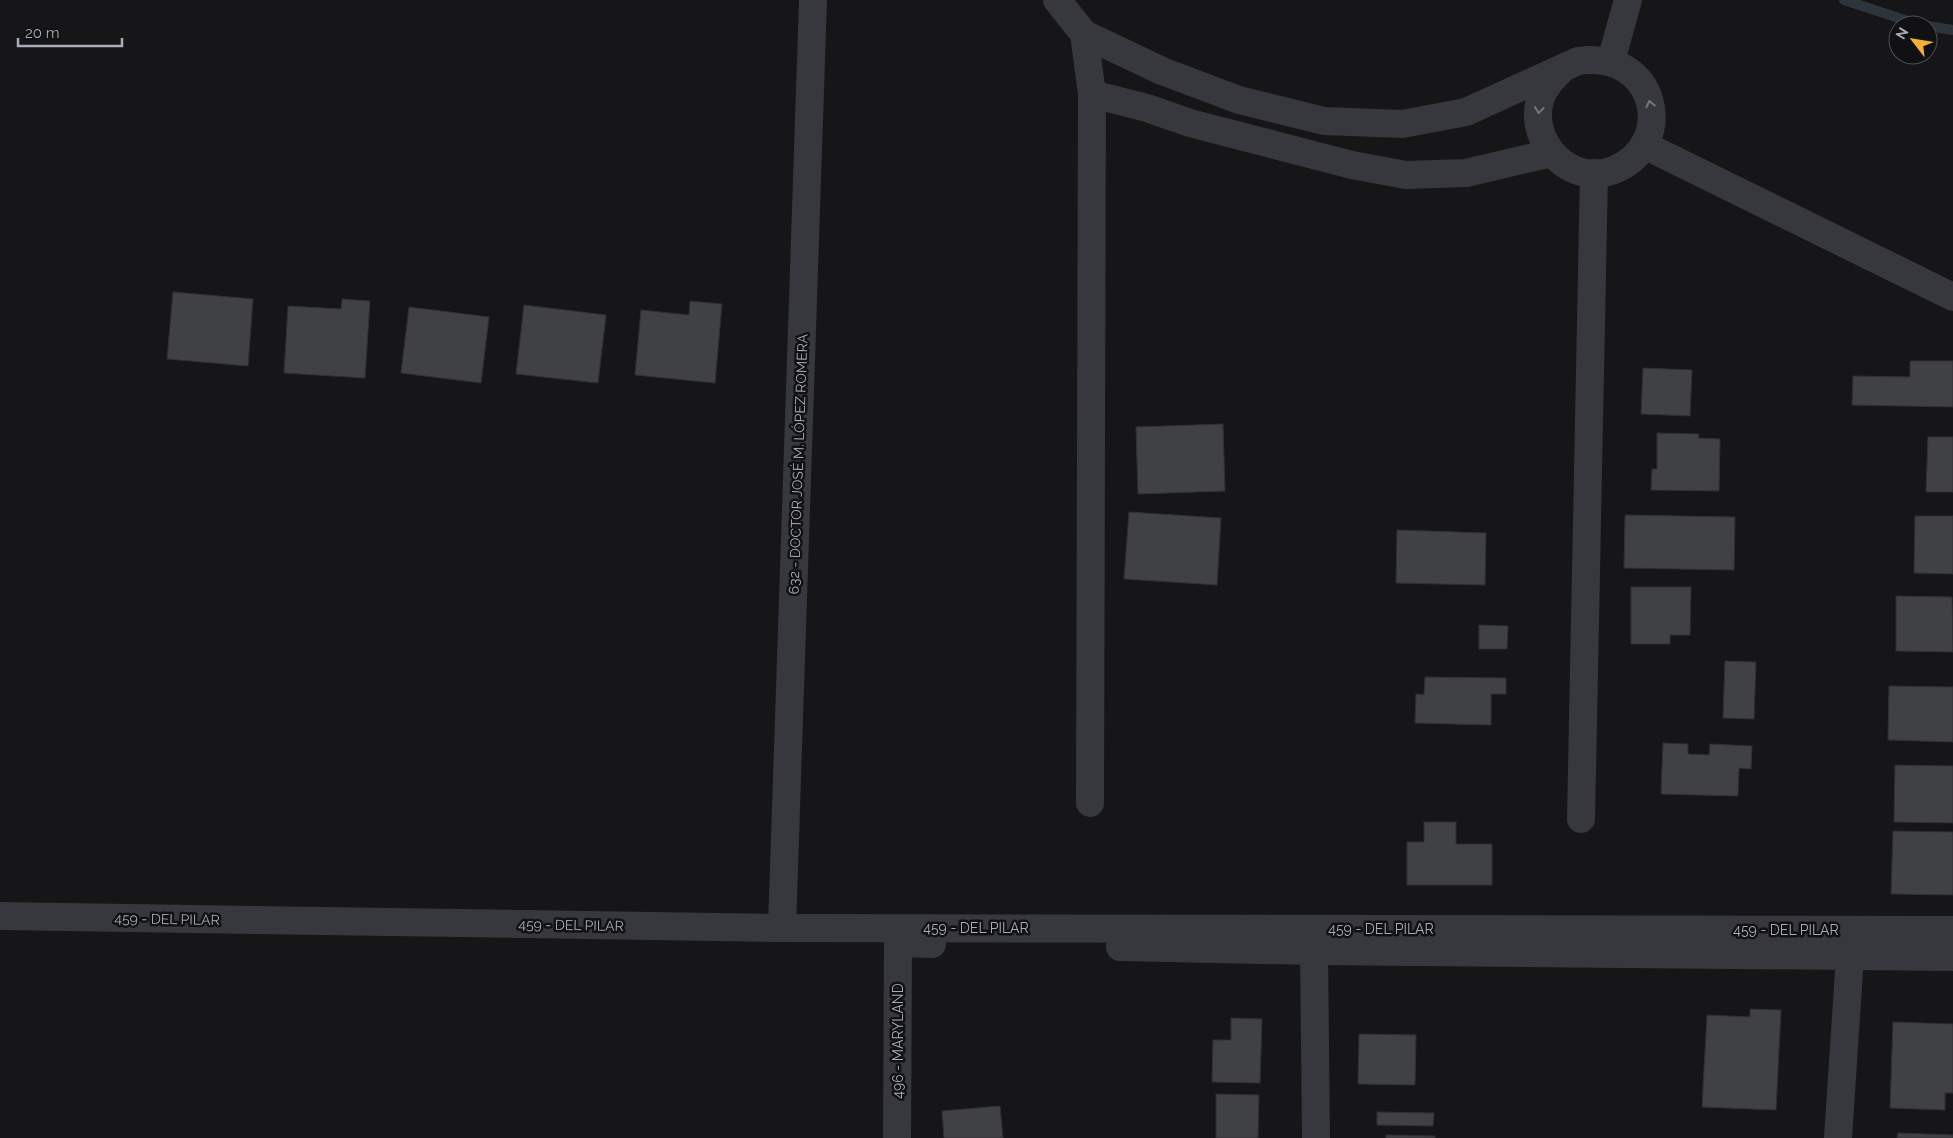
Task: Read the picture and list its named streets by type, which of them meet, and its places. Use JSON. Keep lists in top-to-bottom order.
{
  "streets": {
    "street": ["632 - DOCTOR JOSÉ M. LÓPEZ ROMERA", "459 - DEL PILAR", "496 - MARYLAND"]
  },
  "crossings": [
    ["632 - DOCTOR JOSÉ M. LÓPEZ ROMERA", "459 - DEL PILAR"]
  ],
  "scale_bar": "20 m",
  "north": "top left"
}
